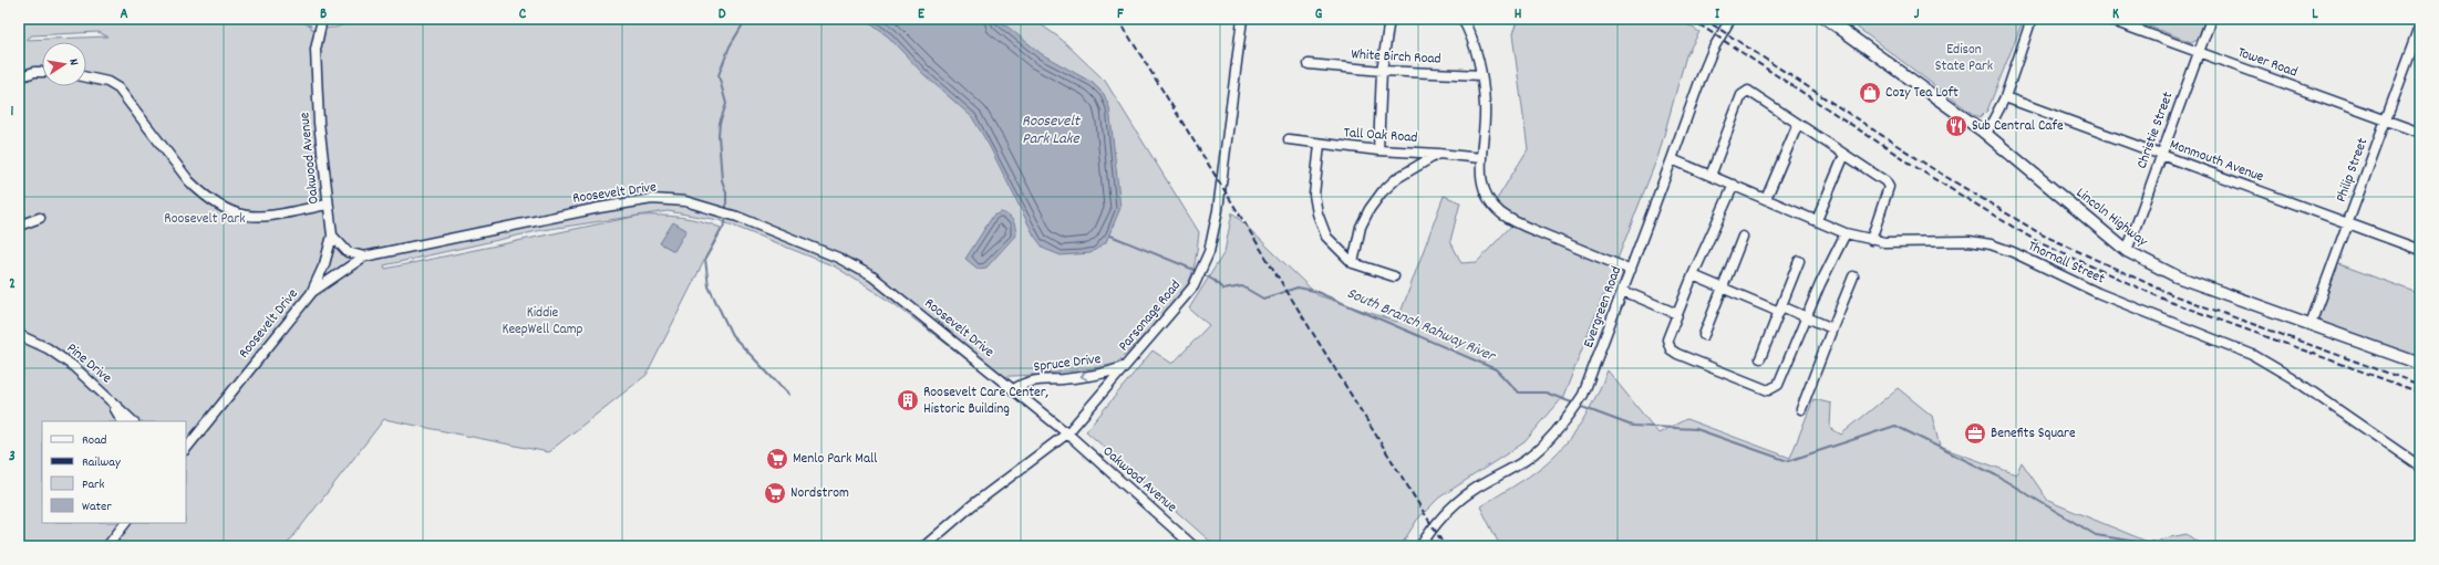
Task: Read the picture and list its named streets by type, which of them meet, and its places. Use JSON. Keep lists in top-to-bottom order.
{
  "streets": {
    "main road": ["Lincoln Highway"],
    "street": [
      "White Birch Road",
      "Tower Road",
      "Christie Street",
      "Tall Oak Road",
      "Oakwood Avenue",
      "Monmouth Avenue",
      "Philip Street",
      "Roosevelt Drive",
      "Thornall Street",
      "Evergreen Road",
      "Parsonage Road",
      "Pine Drive",
      "Spruce Drive"
    ]
  },
  "crossings": [
    ["Tower Road", "Christie Street"],
    ["Tower Road", "Philip Street"],
    ["Christie Street", "Monmouth Avenue"],
    ["Christie Street", "Lincoln Highway"],
    ["Oakwood Avenue", "Roosevelt Drive"],
    ["Oakwood Avenue", "Parsonage Road"],
    ["Monmouth Avenue", "Philip Street"],
    ["Philip Street", "Lincoln Highway"],
    ["Roosevelt Drive", "Parsonage Road"],
    ["Roosevelt Drive", "Spruce Drive"],
    ["Thornall Street", "Evergreen Road"],
    ["Parsonage Road", "Spruce Drive"]
  ],
  "one_way": ["Spruce Drive"],
  "water": ["Roosevelt Park Lake", "South Branch Rahway River"],
  "parks": ["Edison State Park", "Roosevelt Park", "Kiddie KeepWell Camp"],
  "places": {
    "shop": ["Cozy Tea Loft"],
    "restaurant": ["Sub Central Cafe"],
    "building": ["Roosevelt Care Center, Historic Building"],
    "office": ["Benefits Square"],
    "supermarket": ["Menlo Park Mall", "Nordstrom"]
  },
  "legend": [
    "Road",
    "Railway",
    "Park",
    "Water"
  ],
  "north": "right",
  "grid": {
    "columns": [
      "A",
      "B",
      "C",
      "D",
      "E",
      "F",
      "G",
      "H",
      "I",
      "J",
      "K",
      "L"
    ],
    "rows": ["1", "2", "3"]
  }
}
